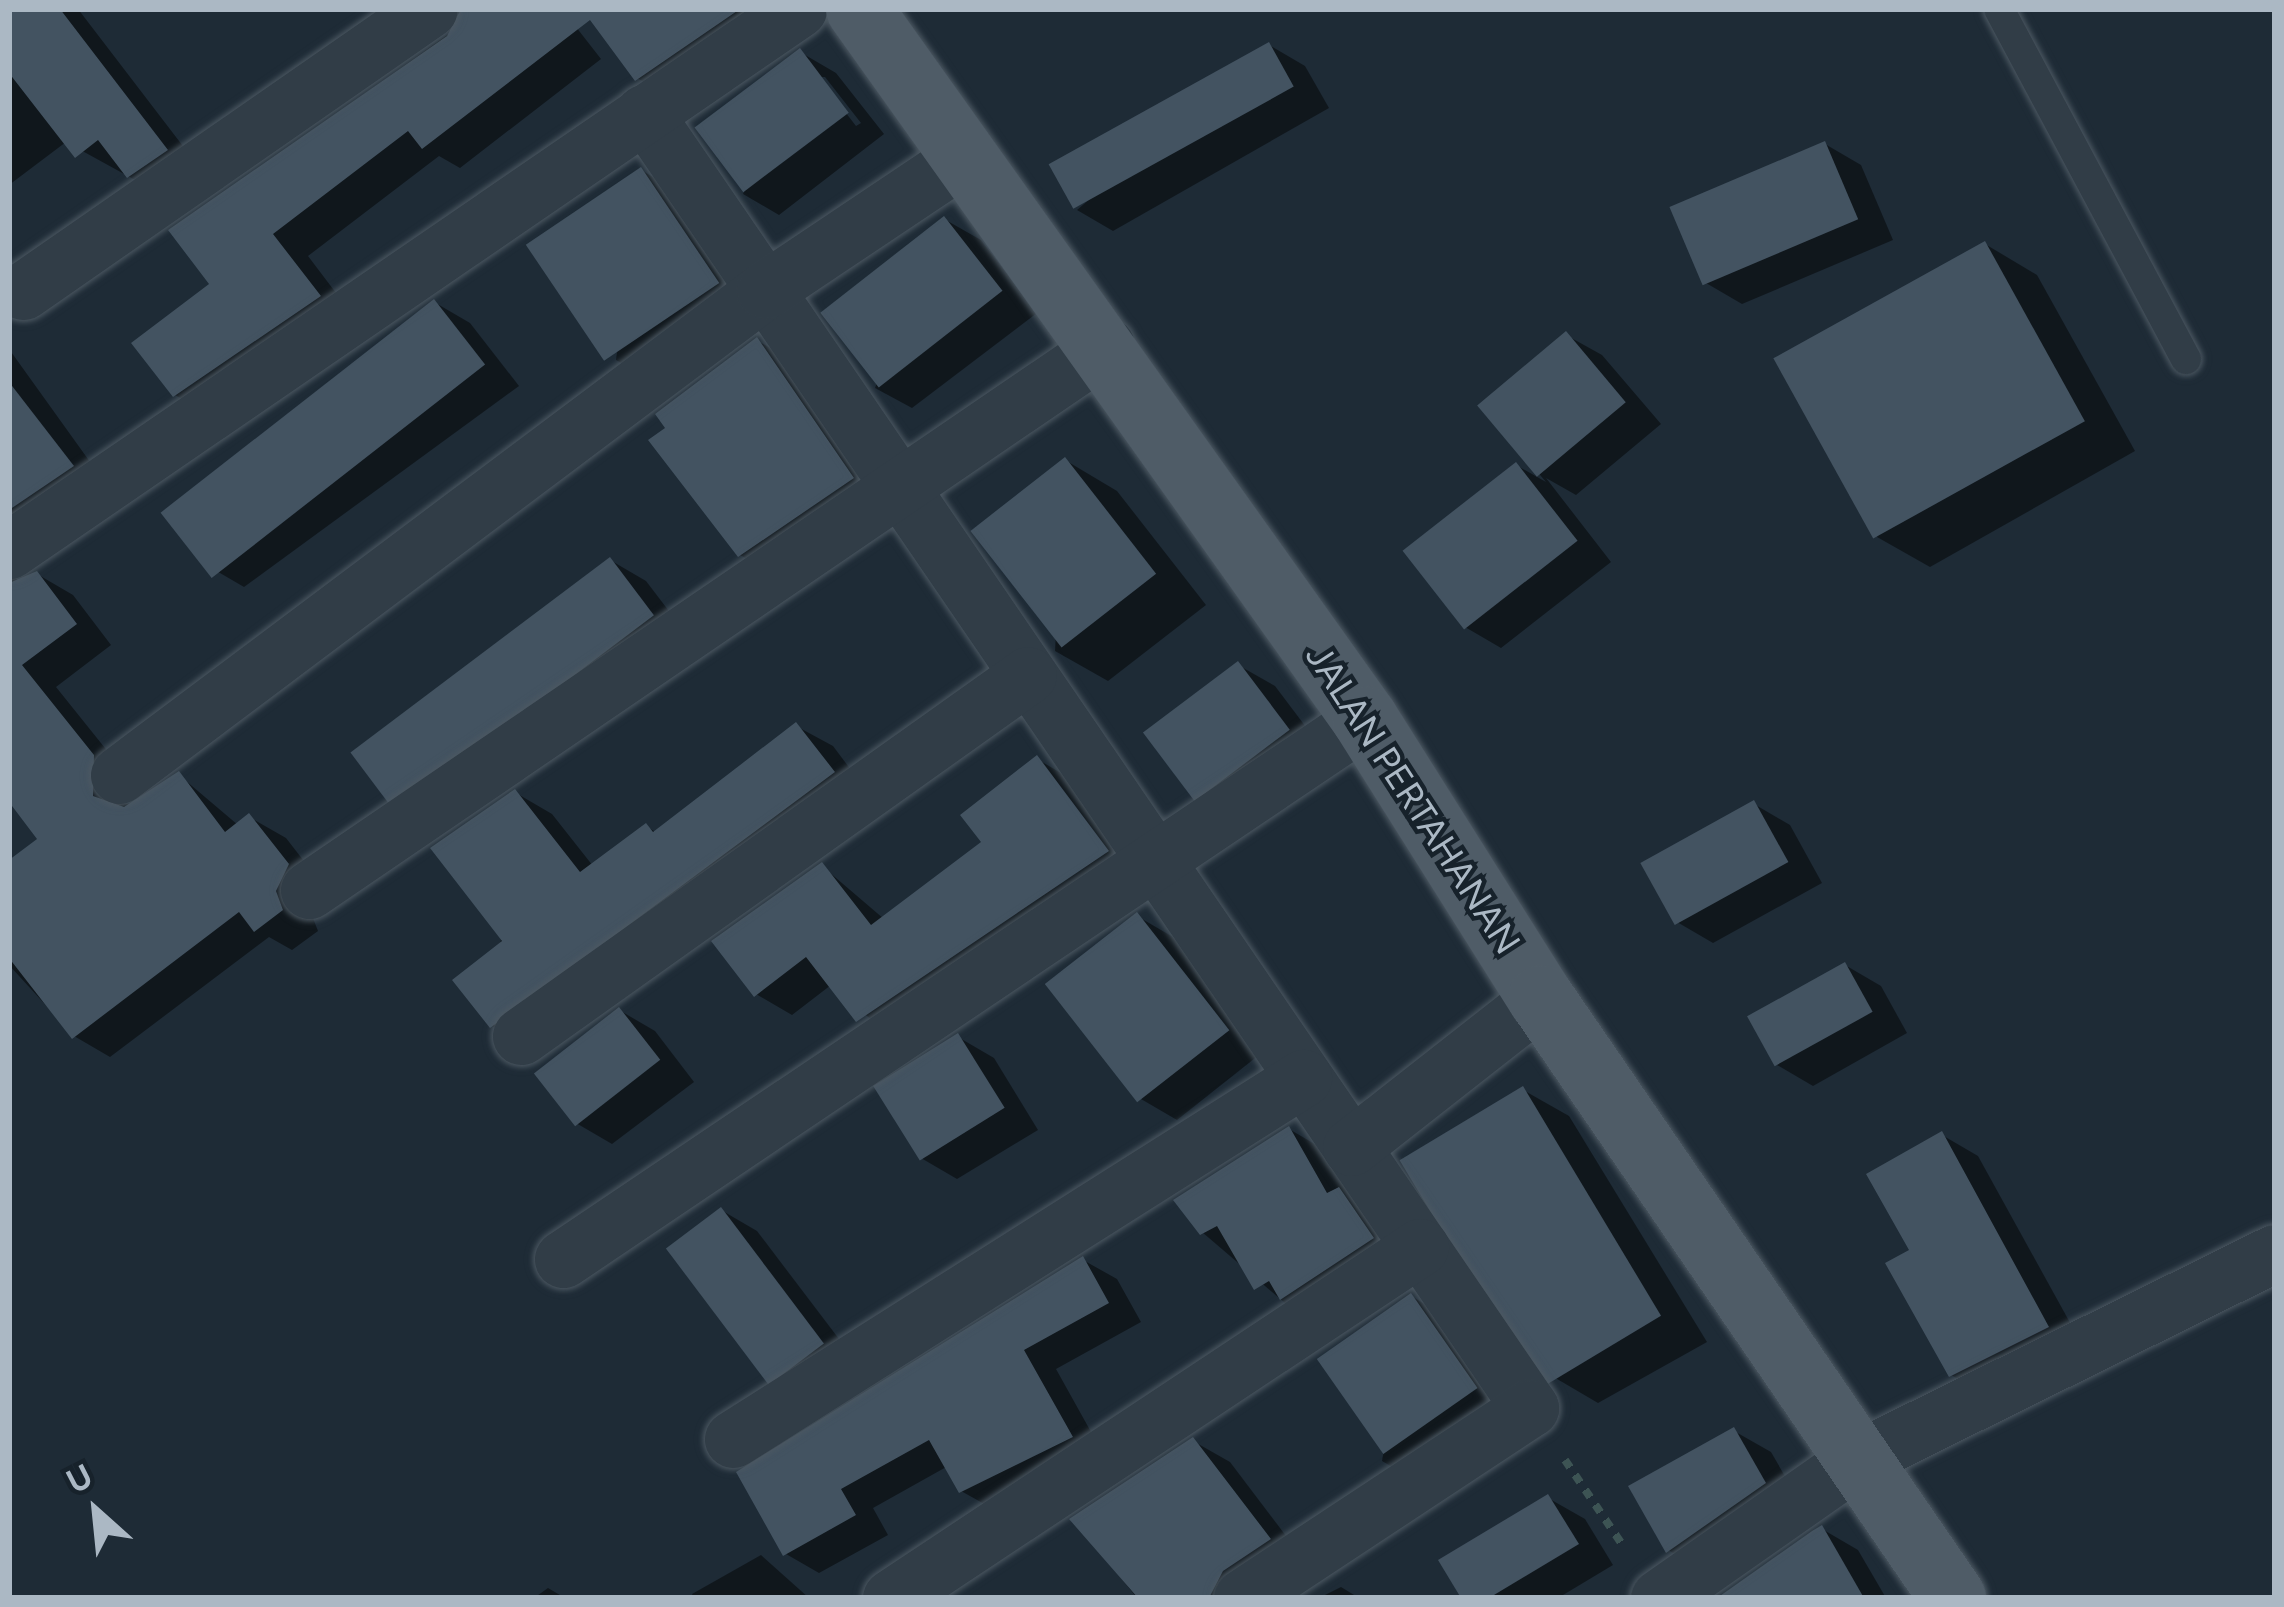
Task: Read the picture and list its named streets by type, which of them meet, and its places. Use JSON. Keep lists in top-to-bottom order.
{
  "streets": {
    "main road": ["JALAN PERTAHANAN"]
  },
  "north": "top left"
}
